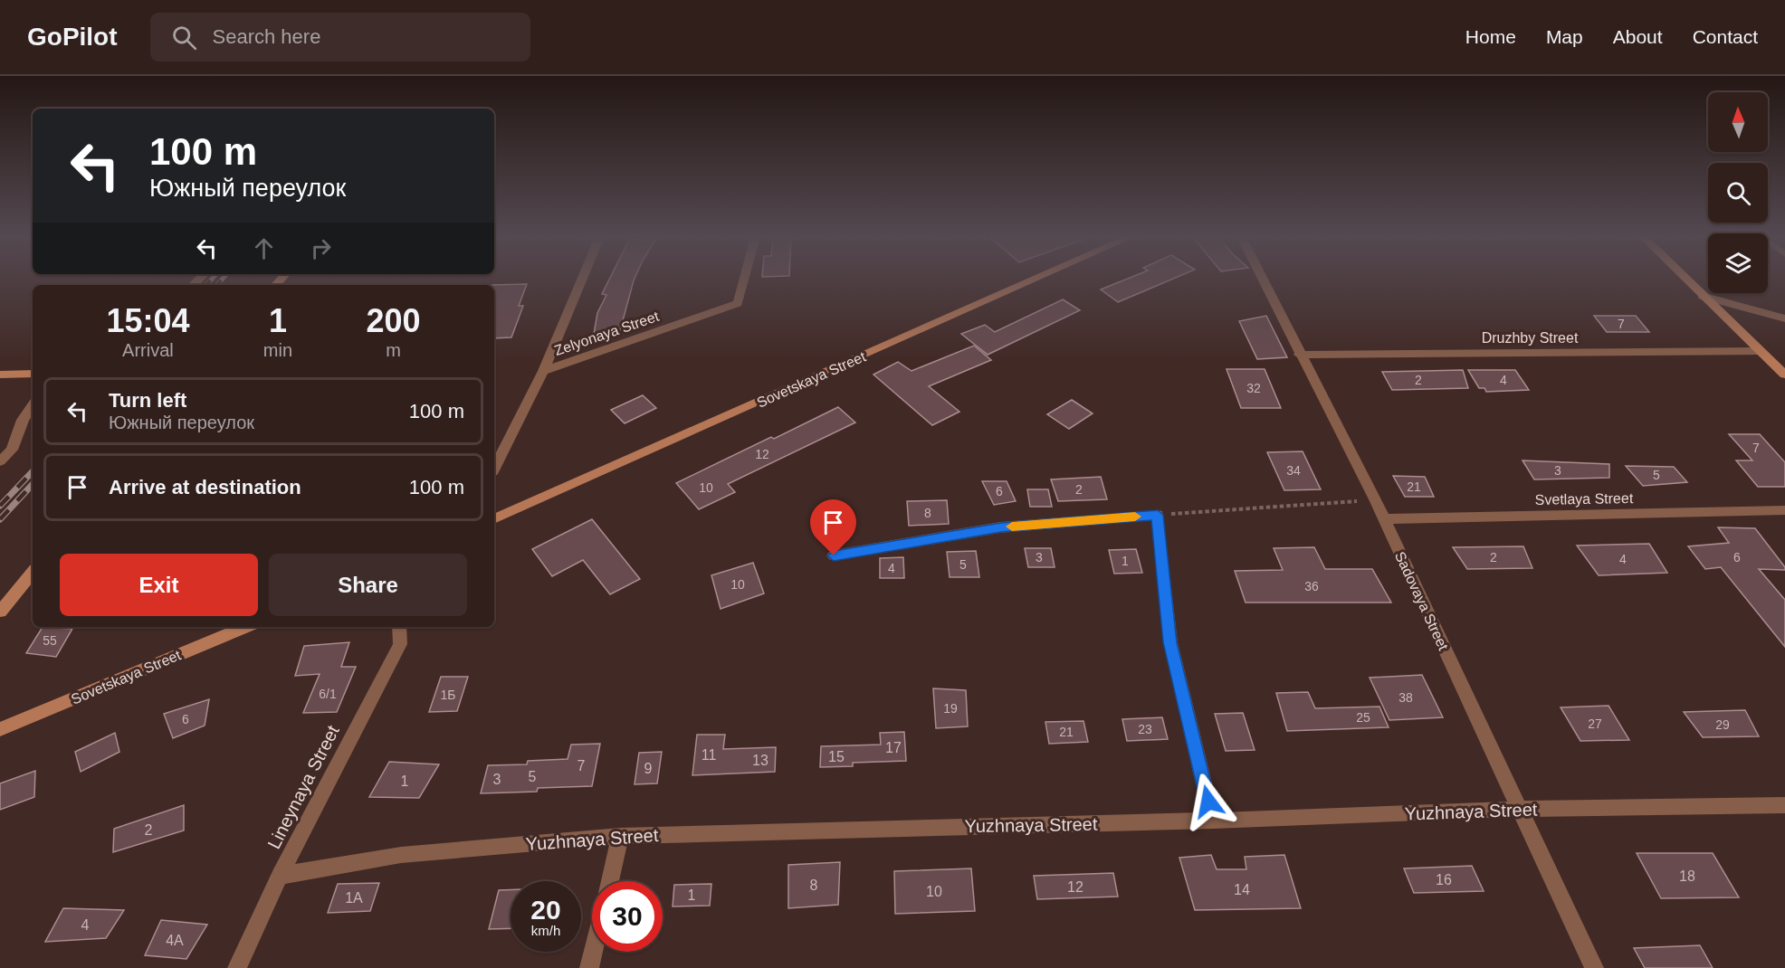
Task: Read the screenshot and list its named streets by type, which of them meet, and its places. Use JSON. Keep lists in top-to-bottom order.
{
  "streets": {
    "street": [
      "Zelyonaya Street",
      "Druzhby Street",
      "Sovetskaya Street",
      "Svetlaya Street",
      "Sadovaya Street",
      "Lineynaya Street",
      "Yuzhnaya Street"
    ]
  },
  "crossings": [
    ["Druzhby Street", "Sadovaya Street"],
    ["Svetlaya Street", "Sadovaya Street"],
    ["Sadovaya Street", "Yuzhnaya Street"],
    ["Lineynaya Street", "Yuzhnaya Street"]
  ],
  "house_numbers": [
    "7",
    "2",
    "4",
    "32",
    "7",
    "12",
    "34",
    "3",
    "5",
    "21",
    "10",
    "2",
    "6",
    "8",
    "3",
    "2",
    "6",
    "4",
    "1",
    "5",
    "4",
    "10",
    "36",
    "55",
    "6/1",
    "1Б",
    "38",
    "19",
    "25",
    "6",
    "27",
    "29",
    "23",
    "21",
    "17",
    "11",
    "15",
    "13",
    "7",
    "9",
    "5",
    "3",
    "1",
    "2",
    "18",
    "16",
    "8",
    "12",
    "14",
    "10",
    "1",
    "1А",
    "4",
    "4А"
  ],
  "north": "top",
  "page": {
    "header": "GoPilot",
    "search": "Search here",
    "nav": [
      "Home",
      "Map",
      "About",
      "Contact"
    ],
    "turn": ["100 m", "Южный переулок"],
    "eta": [
      "15:04",
      "Arrival",
      "1",
      "min",
      "200",
      "m"
    ],
    "list": [
      {
        "name": "Turn left",
        "note": "Южный переулок",
        "value": "100 m"
      },
      {
        "name": "Arrive at destination",
        "value": "100 m"
      }
    ],
    "buttons": ["Exit", "Share"],
    "speed": "20 km/h",
    "limit": "30"
  }
}
